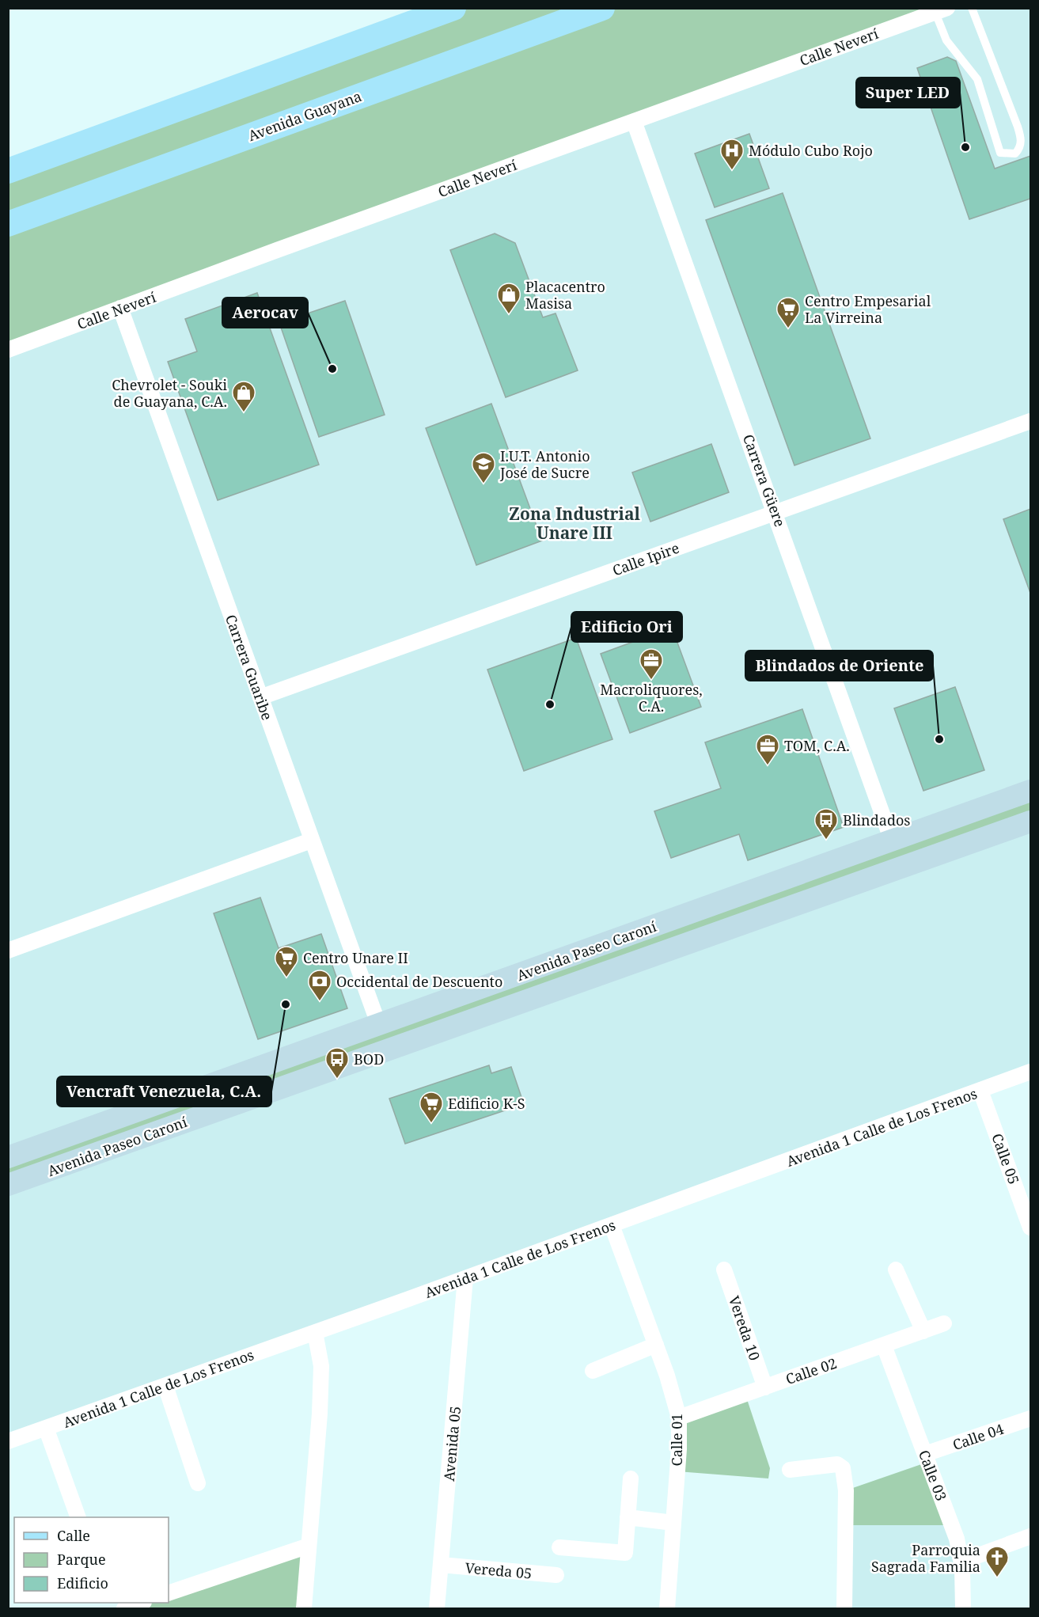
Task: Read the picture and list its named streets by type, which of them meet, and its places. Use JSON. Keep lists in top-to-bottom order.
{
  "streets": {
    "main road": ["Avenida Guayana"],
    "street": [
      "Calle Neverí",
      "Carrera Güere",
      "Calle Ipire",
      "Carrera Guaribe",
      "Avenida Paseo Caroní",
      "Avenida 1 Calle de Los Frenos",
      "Calle 05",
      "Vereda 10",
      "Calle 02",
      "Calle 04",
      "Calle 01",
      "Avenida 05",
      "Calle 03",
      "Vereda 05"
    ]
  },
  "crossings": [
    ["Calle Neverí", "Carrera Güere"],
    ["Calle Neverí", "Carrera Guaribe"],
    ["Carrera Güere", "Calle Ipire"],
    ["Carrera Güere", "Avenida Paseo Caroní"],
    ["Calle Ipire", "Carrera Guaribe"],
    ["Carrera Guaribe", "Avenida Paseo Caroní"],
    ["Avenida 1 Calle de Los Frenos", "Calle 05"],
    ["Avenida 1 Calle de Los Frenos", "Calle 01"],
    ["Avenida 1 Calle de Los Frenos", "Avenida 05"],
    ["Vereda 10", "Calle 02"],
    ["Calle 02", "Calle 01"],
    ["Calle 02", "Calle 03"],
    ["Calle 04", "Calle 03"],
    ["Avenida 05", "Vereda 05"]
  ],
  "districts": ["Zona Industrial Unare III"],
  "places": {
    "other": [
      "Super LED",
      "Aerocav",
      "Edificio Ori",
      "Blindados de Oriente",
      "Vencraft Venezuela, C.A."
    ],
    "hospital": ["Módulo Cubo Rojo"],
    "shop": ["Placacentro Masisa", "Chevrolet - Souki de Guayana, C.A."],
    "supermarket": ["Centro Empesarial La Virreina", "Centro Unare II", "Edificio K-S"],
    "school or university": ["I.U.T. Antonio José de Sucre"],
    "office": ["Macroliquores, C.A.", "TOM, C.A."],
    "bus stop": ["Blindados", "BOD"],
    "bank": ["Occidental de Descuento"],
    "church": ["Parroquia Sagrada Familia"]
  },
  "legend": ["Calle", "Parque", "Edificio"]
}
